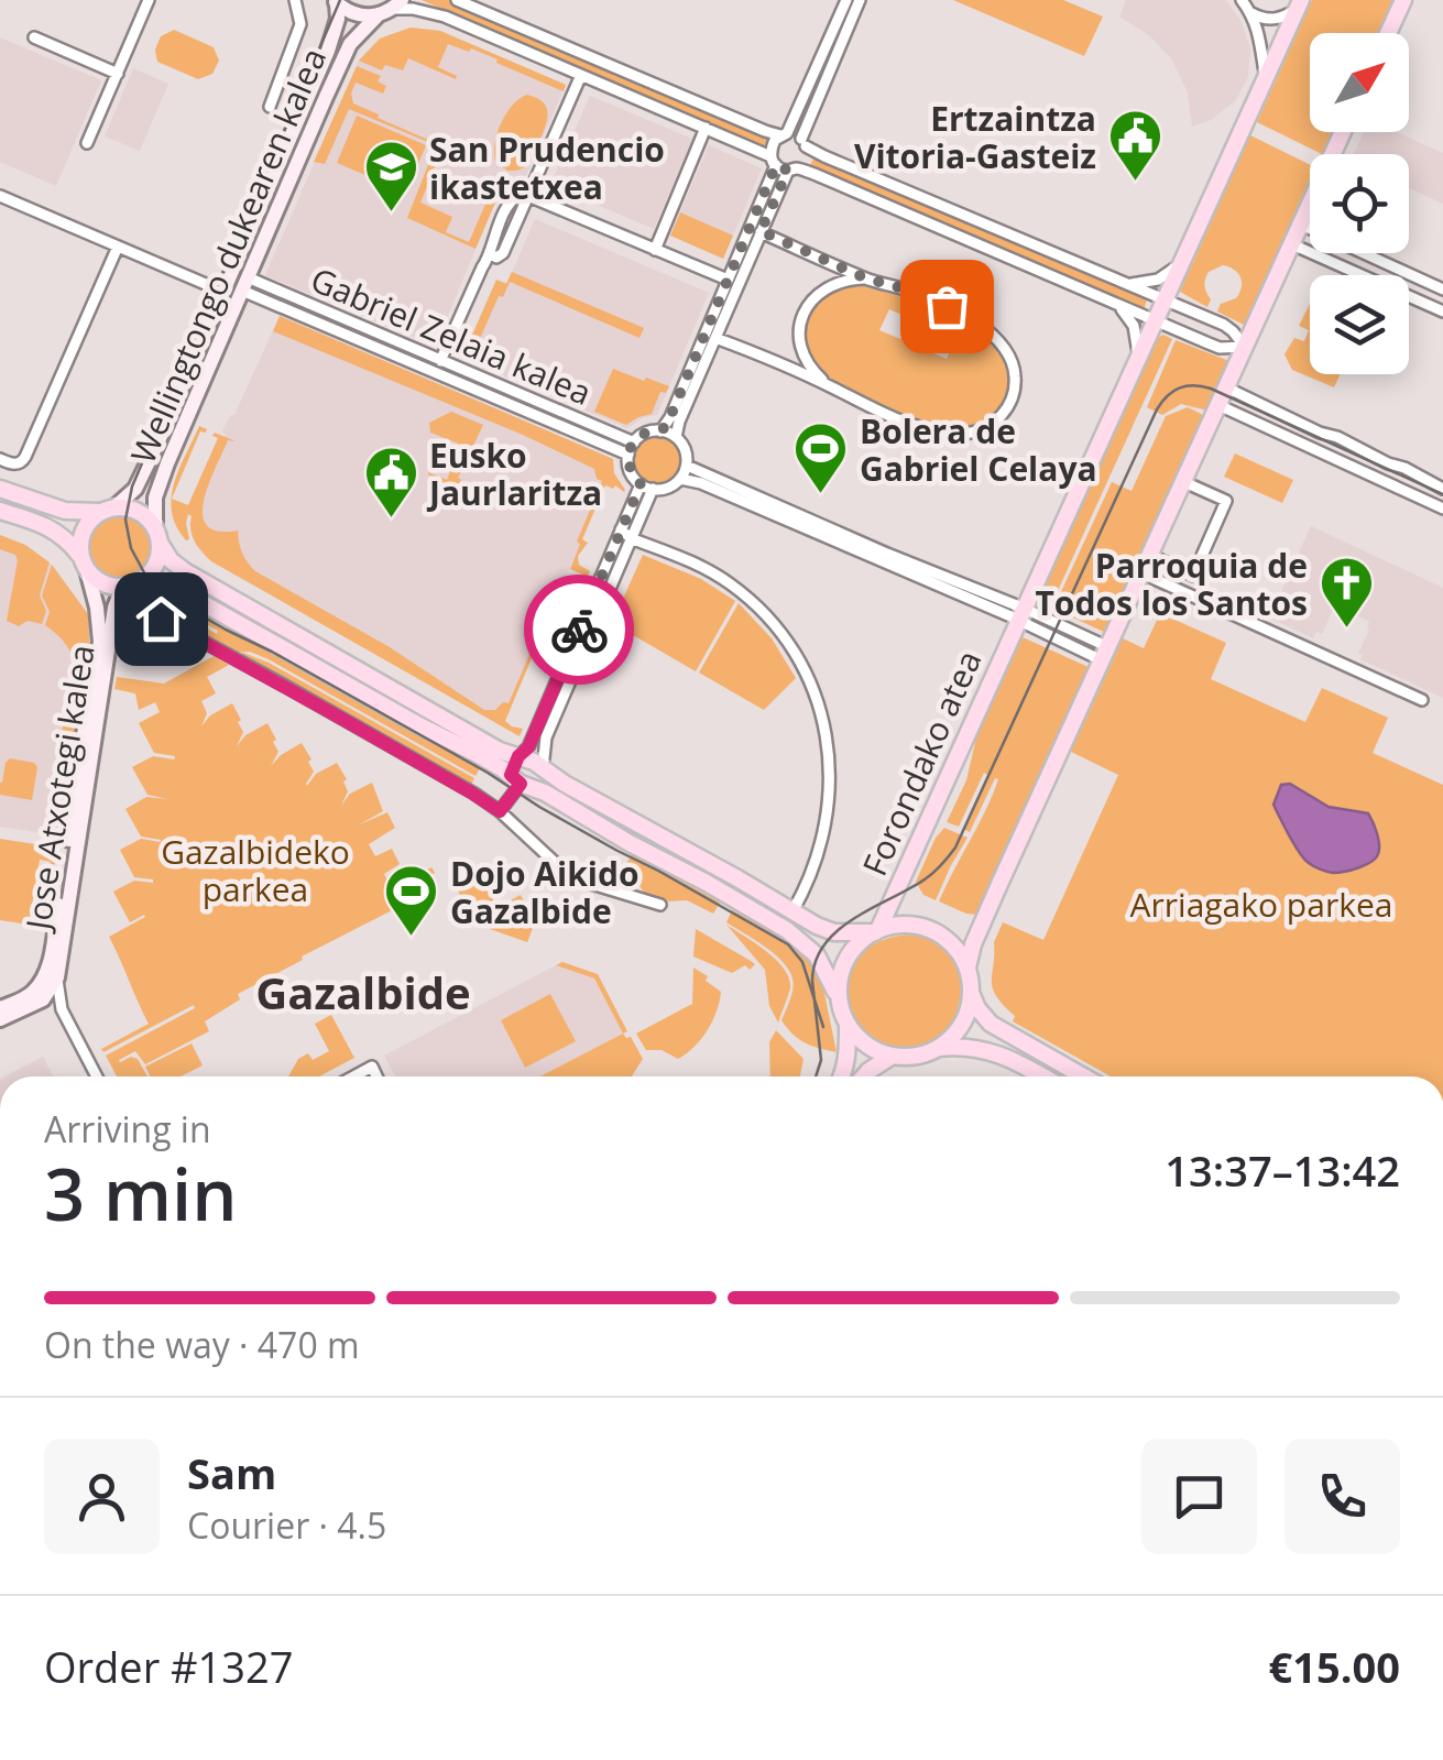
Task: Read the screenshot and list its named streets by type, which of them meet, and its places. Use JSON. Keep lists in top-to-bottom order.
{
  "streets": {
    "main road": ["Wellingtongo dukearen kalea", "Forondako atea", "Jose Atxotegi kalea"],
    "street": ["Gabriel Zelaia kalea"]
  },
  "crossings": [
    ["Wellingtongo dukearen kalea", "Gabriel Zelaia kalea"],
    ["Wellingtongo dukearen kalea", "Jose Atxotegi kalea"]
  ],
  "districts": ["Gazalbide"],
  "parks": ["Gazalbideko parkea", "Arriagako parkea"],
  "places": {
    "public building": ["Ertzaintza Vitoria-Gasteiz", "Eusko Jaurlaritza"],
    "school or university": ["San Prudencio ikastetxea"],
    "sports": ["Bolera de Gabriel Celaya", "Dojo Aikido Gazalbide"],
    "church": ["Parroquia de Todos los Santos"]
  },
  "north": "top right",
  "page": {
    "heading": ["3 min", "Arriving in", "13:37–13:42"],
    "panel": [
      "Sam",
      "Courier · 4.5",
      "Order #1327",
      "€15.00"
    ],
    "bar": "On the way · 470 m"
  }
}
